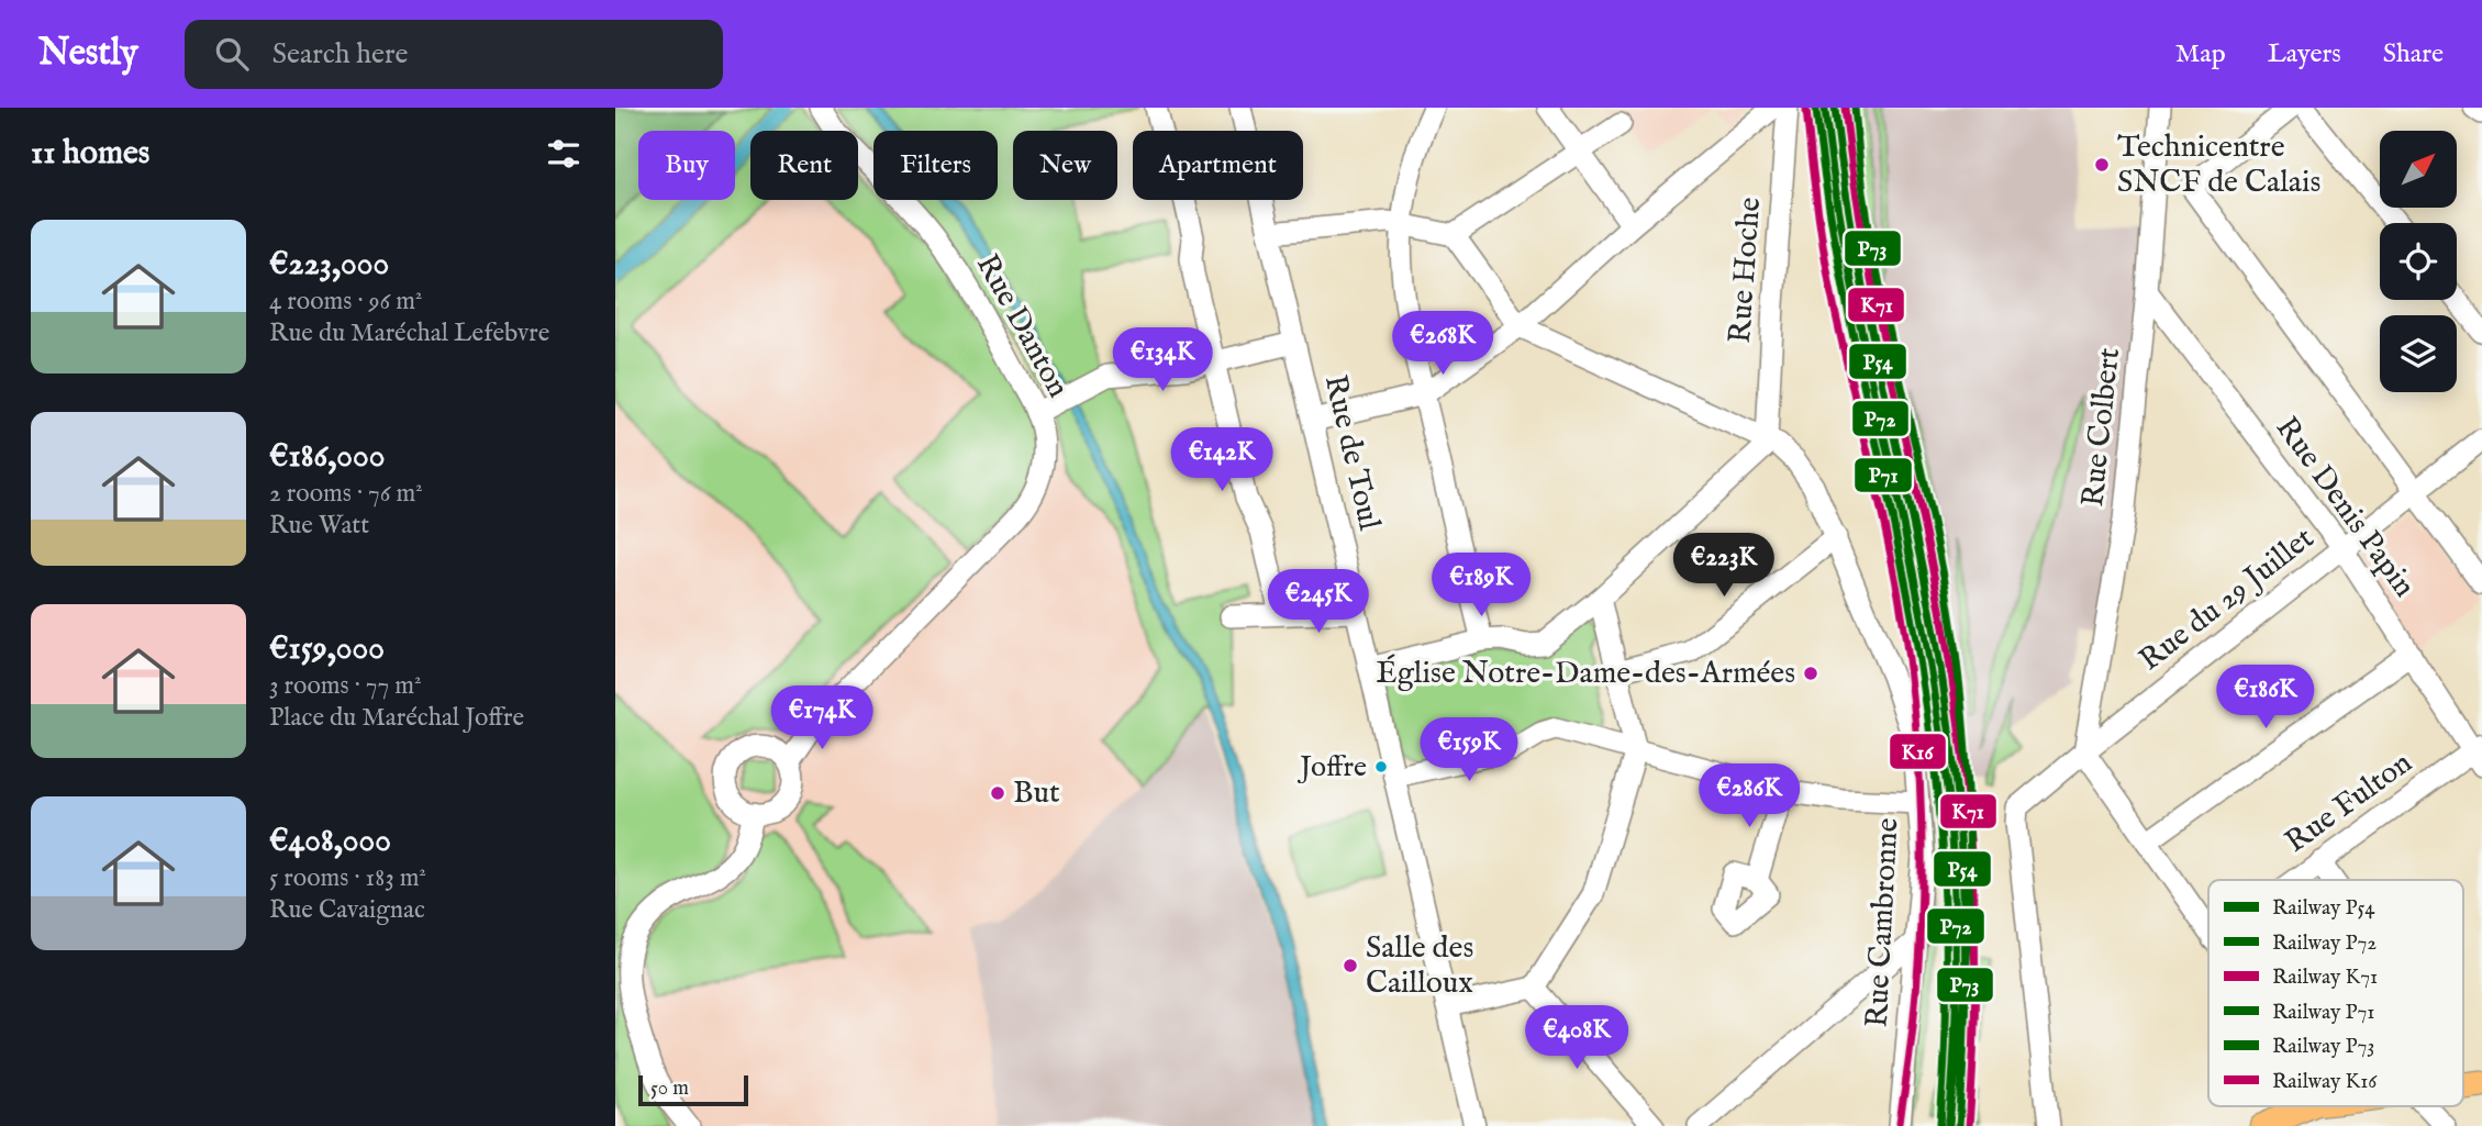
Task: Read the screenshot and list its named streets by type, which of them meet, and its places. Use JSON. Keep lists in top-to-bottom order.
{
  "streets": {
    "street": [
      "Rue Hoche",
      "Rue Danton",
      "Rue Colbert",
      "Rue de Toul",
      "Rue Denis Papin",
      "Rue du 29 Juillet",
      "Rue Fulton",
      "Rue Cambronne"
    ]
  },
  "crossings": [
    ["Rue Hoche", "Rue Cambronne"],
    ["Rue Colbert", "Rue Denis Papin"],
    ["Rue Colbert", "Rue du 29 Juillet"],
    ["Rue Denis Papin", "Rue du 29 Juillet"],
    ["Rue Denis Papin", "Rue Fulton"]
  ],
  "places": [
    "Technicentre SNCF de Calais",
    "Église Notre-Dame-des-Armées",
    "Joffre",
    "But",
    "Salle des Cailloux"
  ],
  "lines": [
    "rail line P54",
    "rail line K71",
    "rail line P73",
    "rail line P72",
    "rail line P71",
    "rail line K16"
  ],
  "legend": [
    "Railway P54",
    "Railway P72",
    "Railway K71",
    "Railway P71",
    "Railway P73",
    "Railway K16"
  ],
  "scale_bar": "50 m",
  "north": "top right",
  "page": {
    "header": "Nestly",
    "search": "Search here",
    "nav": ["Map", "Layers", "Share"],
    "heading": "11 homes",
    "chip": [
      "Buy",
      "Rent",
      "Filters",
      "New",
      "Apartment"
    ],
    "list": [
      {
        "name": "€223,000",
        "note": "4 rooms · 96 m² · Rue du Maréchal Lefebvre"
      },
      {
        "name": "€186,000",
        "note": "2 rooms · 76 m² · Rue Watt"
      },
      {
        "name": "€159,000",
        "note": "3 rooms · 77 m² · Place du Maréchal Joffre"
      },
      {
        "name": "€408,000",
        "note": "5 rooms · 183 m² · Rue Cavaignac"
      }
    ],
    "price": [
      "€268K",
      "€134K",
      "€142K",
      "€223K",
      "€189K",
      "€245K",
      "€186K",
      "€174K",
      "€159K",
      "€286K",
      "€408K"
    ],
    "scale": "50 m"
  }
}
